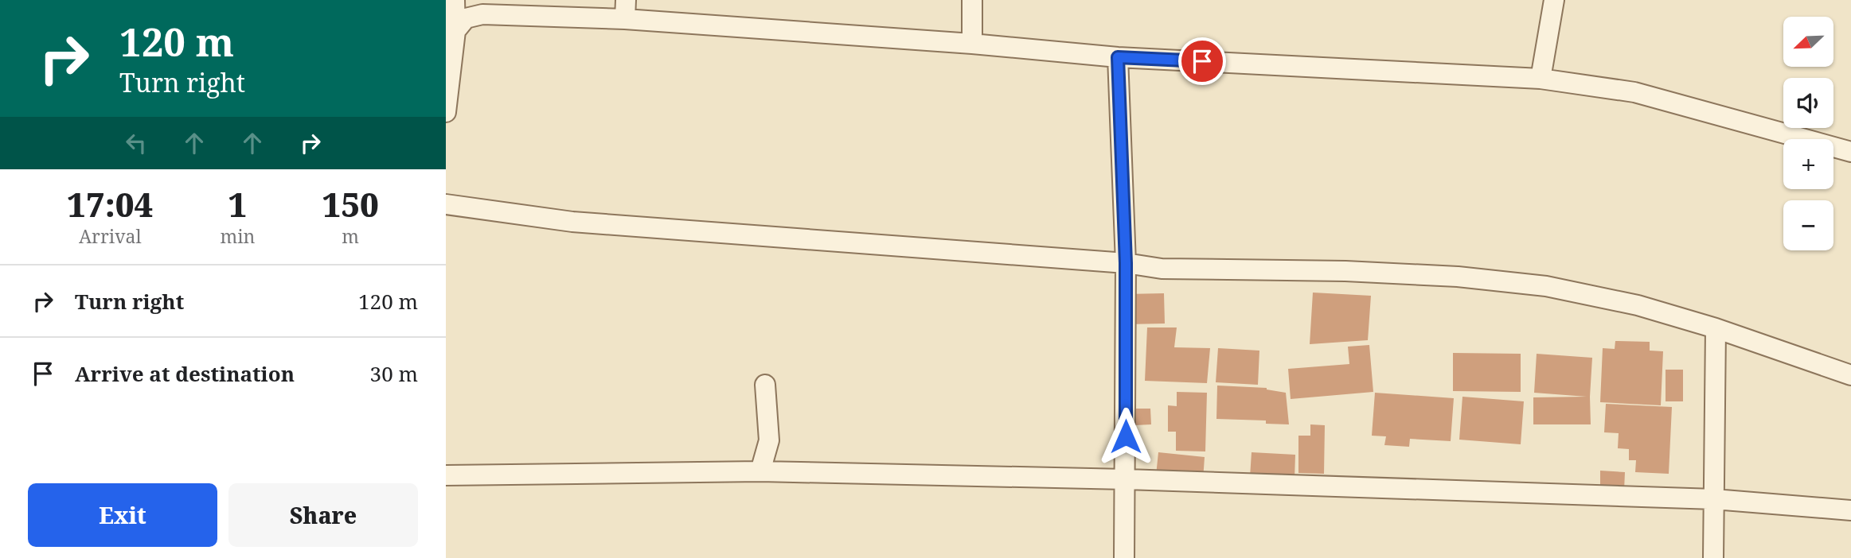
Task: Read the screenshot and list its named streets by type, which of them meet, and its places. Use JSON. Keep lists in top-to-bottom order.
{
  "north": "bottom left",
  "page": {
    "turn": ["120 m", "Turn right"],
    "map_buttons": ["+", "−"],
    "eta": [
      "17:04",
      "Arrival",
      "1",
      "min",
      "150",
      "m"
    ],
    "list": [
      {
        "name": "Turn right",
        "value": "120 m"
      },
      {
        "name": "Arrive at destination",
        "value": "30 m"
      }
    ],
    "buttons": ["Exit", "Share"]
  }
}
